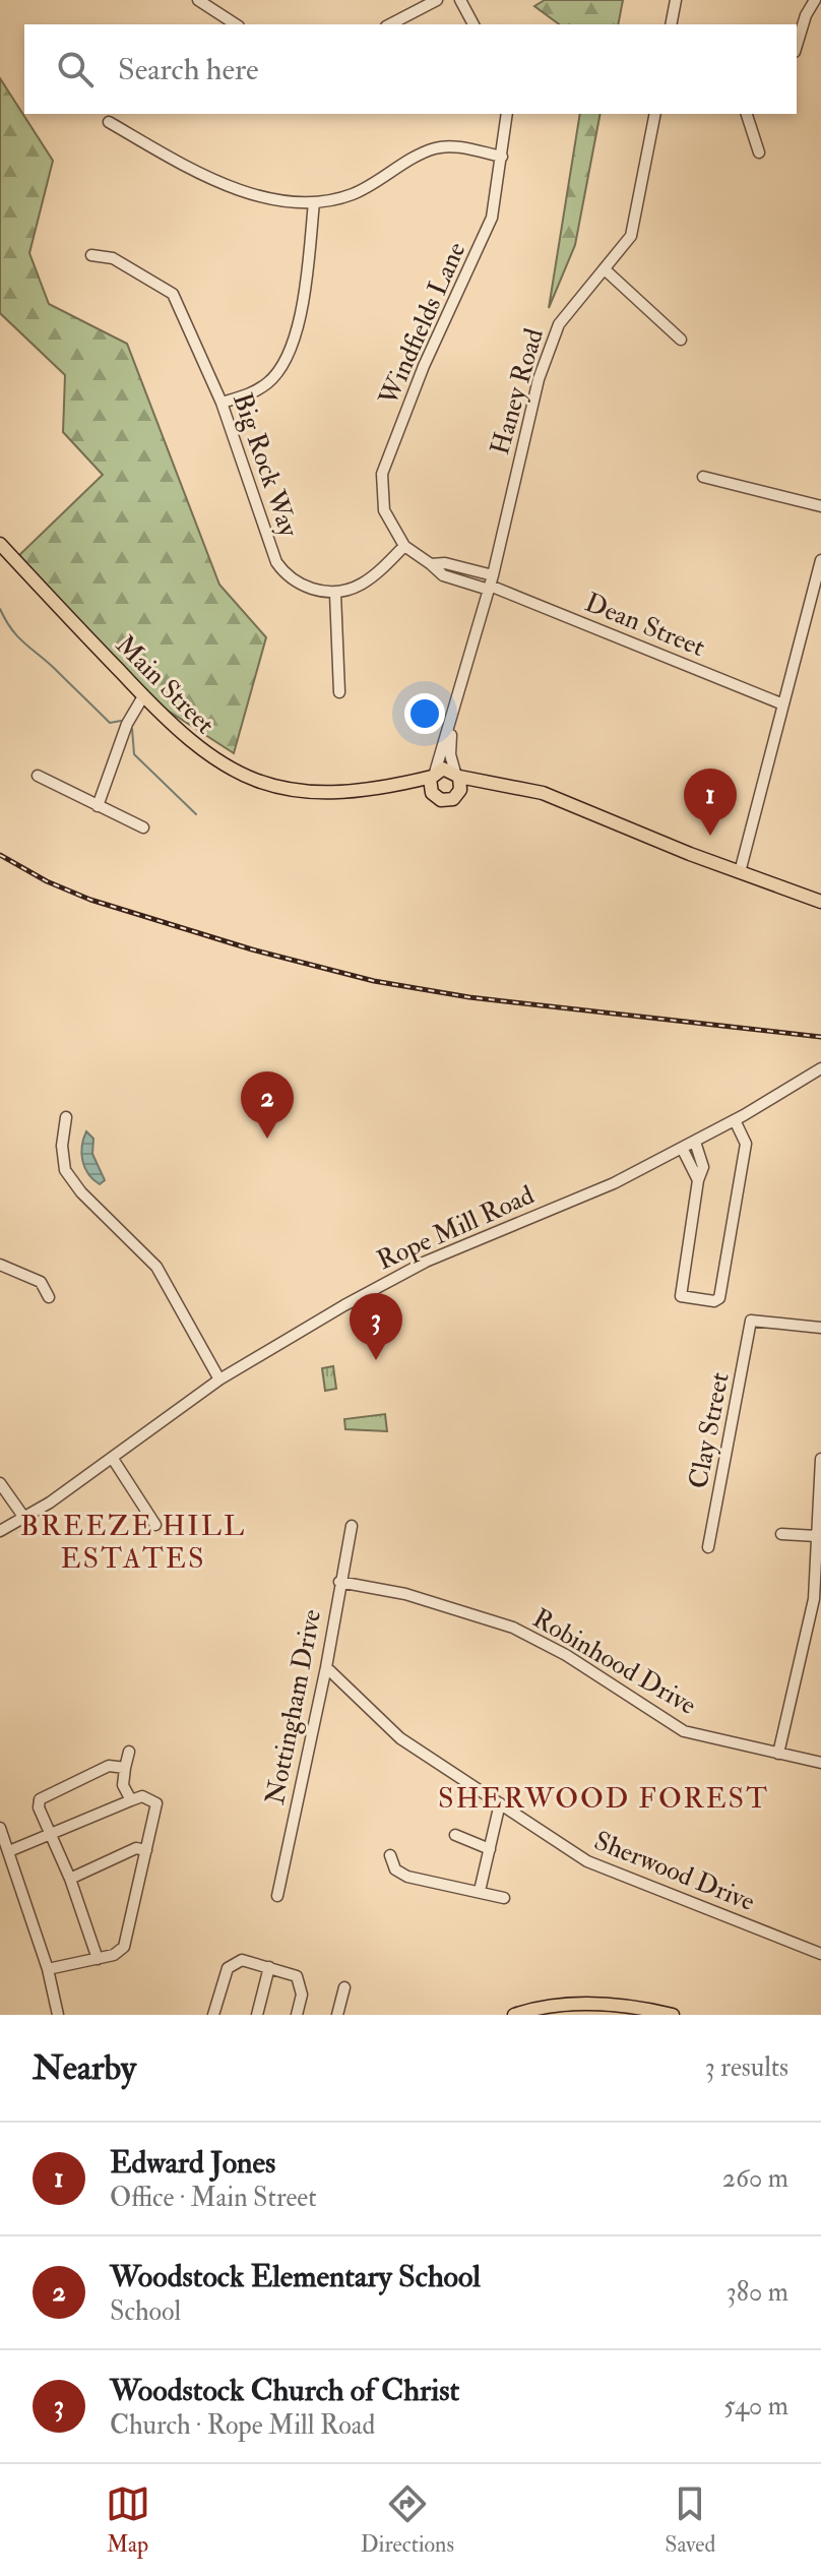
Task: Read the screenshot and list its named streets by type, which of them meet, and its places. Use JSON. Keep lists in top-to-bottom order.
{
  "streets": {
    "main road": ["Main Street"],
    "street": [
      "Windfields Lane",
      "Haney Road",
      "Big Rock Way",
      "Dean Street",
      "Rope Mill Road",
      "Clay Street",
      "Robinhood Drive",
      "Nottingham Drive",
      "Sherwood Drive"
    ]
  },
  "crossings": [
    ["Haney Road", "Dean Street"],
    ["Haney Road", "Main Street"],
    ["Robinhood Drive", "Nottingham Drive"],
    ["Nottingham Drive", "Sherwood Drive"]
  ],
  "districts": ["BREEZE HILL ESTATES", "SHERWOOD FOREST"],
  "page": {
    "search": "Search here",
    "pins": ["1", "2", "3"],
    "heading": ["Nearby", "3 results"],
    "list": [
      {
        "mark": "1",
        "name": "Edward Jones",
        "note": "Office · Main Street",
        "value": "260 m"
      },
      {
        "mark": "2",
        "name": "Woodstock Elementary School",
        "note": "School",
        "value": "380 m"
      },
      {
        "mark": "3",
        "name": "Woodstock Church of Christ",
        "note": "Church · Rope Mill Road",
        "value": "540 m"
      }
    ],
    "nav": ["Map", "Directions", "Saved"]
  }
}
